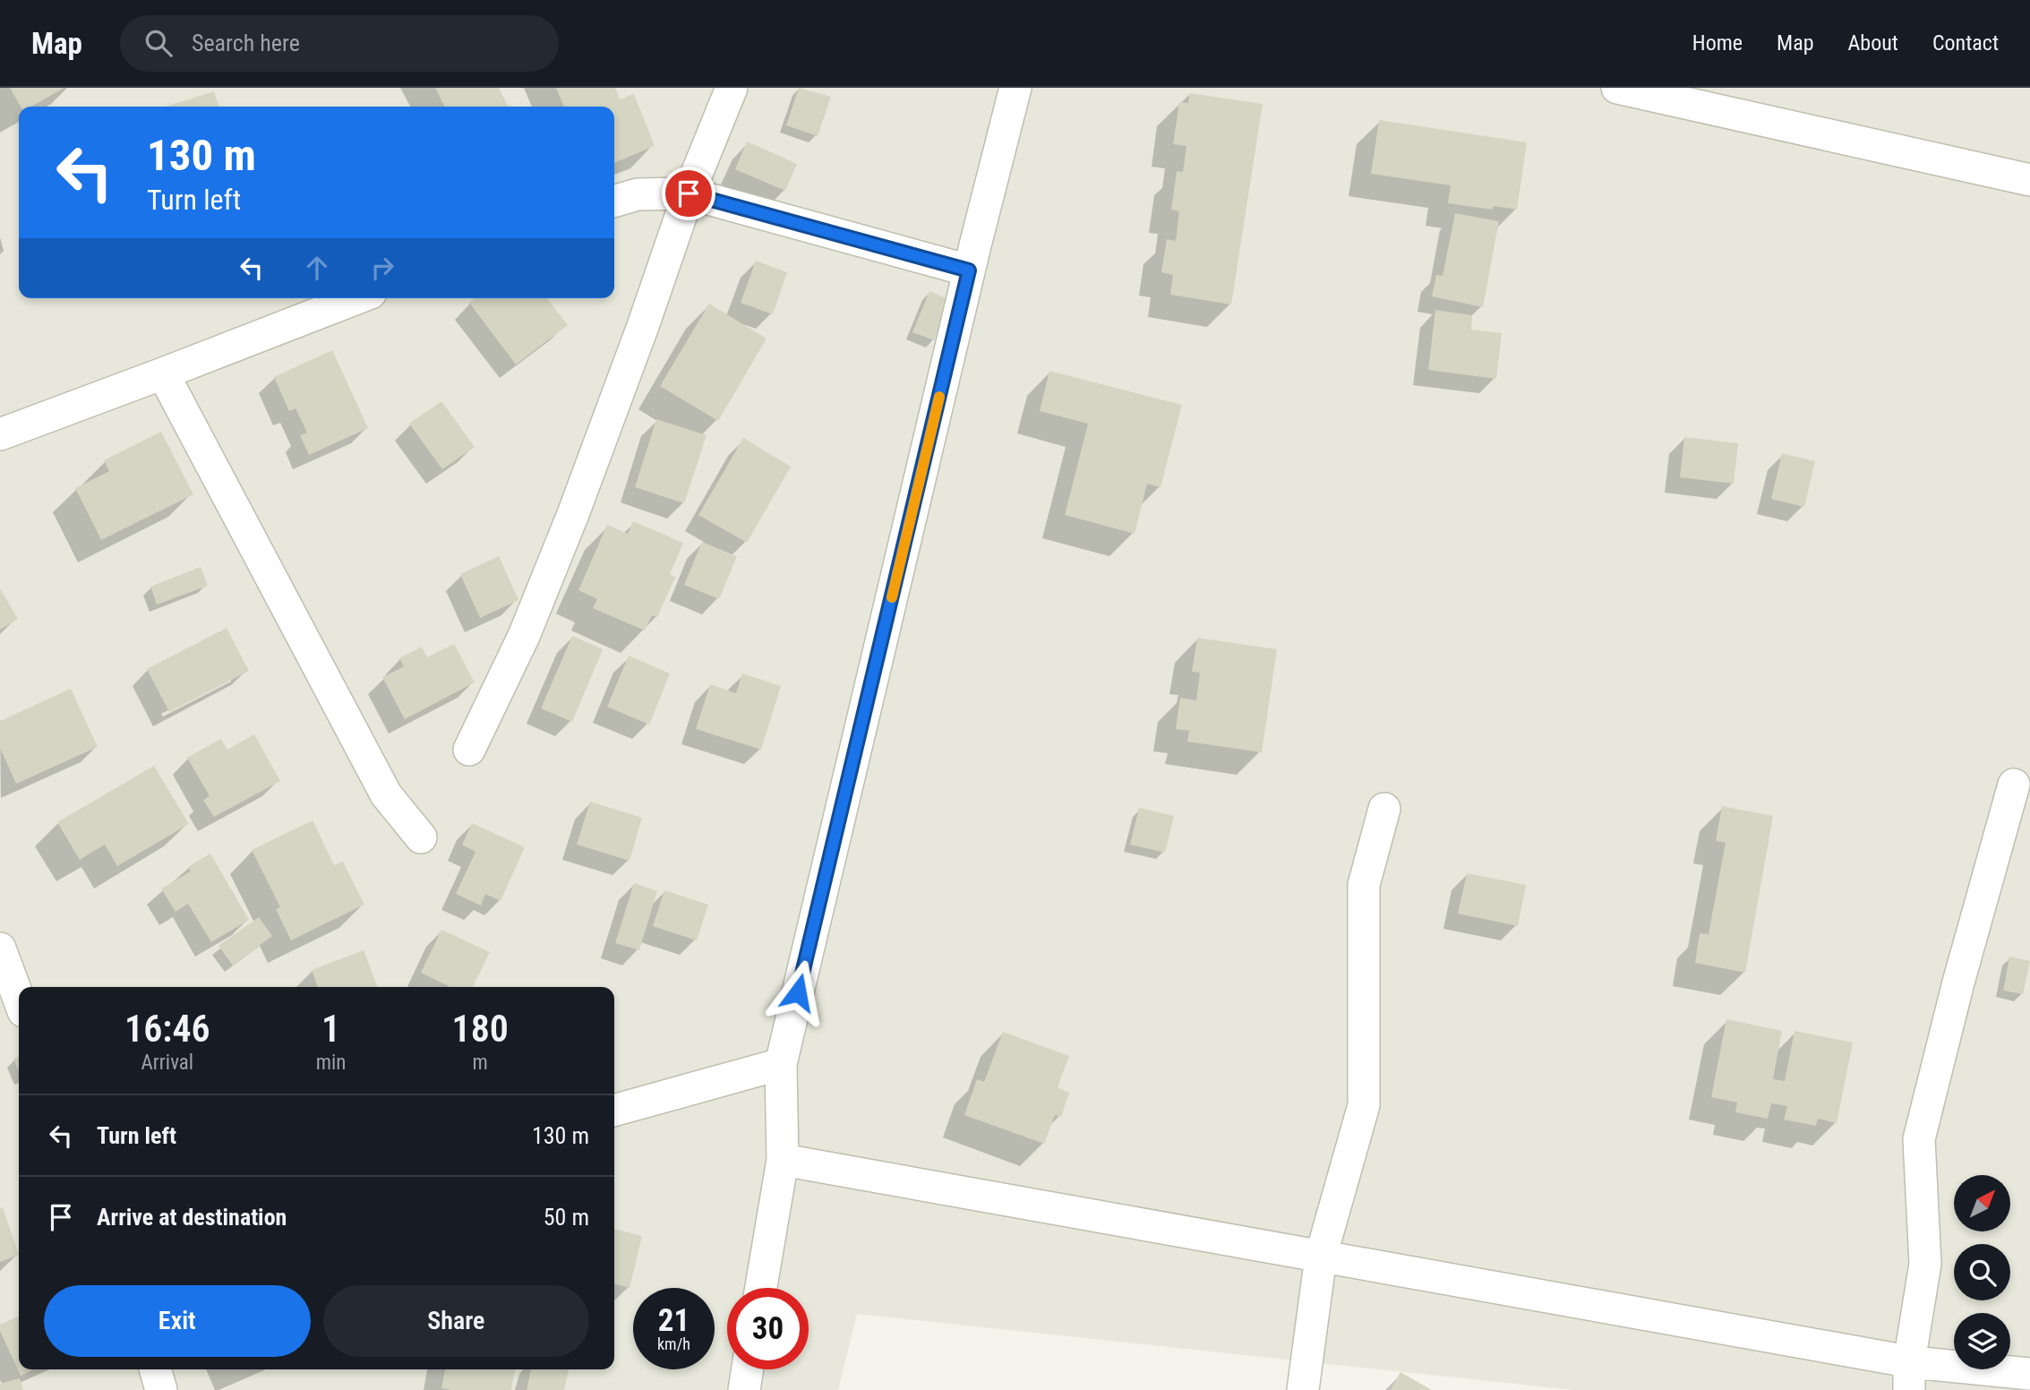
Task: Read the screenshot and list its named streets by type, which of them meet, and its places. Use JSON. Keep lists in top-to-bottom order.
{
  "north": "top right",
  "page": {
    "header": "Map",
    "search": "Search here",
    "nav": [
      "Home",
      "Map",
      "About",
      "Contact"
    ],
    "turn": ["130 m", "Turn left"],
    "eta": [
      "16:46",
      "Arrival",
      "1",
      "min",
      "180",
      "m"
    ],
    "list": [
      {
        "name": "Turn left",
        "value": "130 m"
      },
      {
        "name": "Arrive at destination",
        "value": "50 m"
      }
    ],
    "buttons": ["Exit", "Share"],
    "speed": "21 km/h",
    "limit": "30"
  }
}
